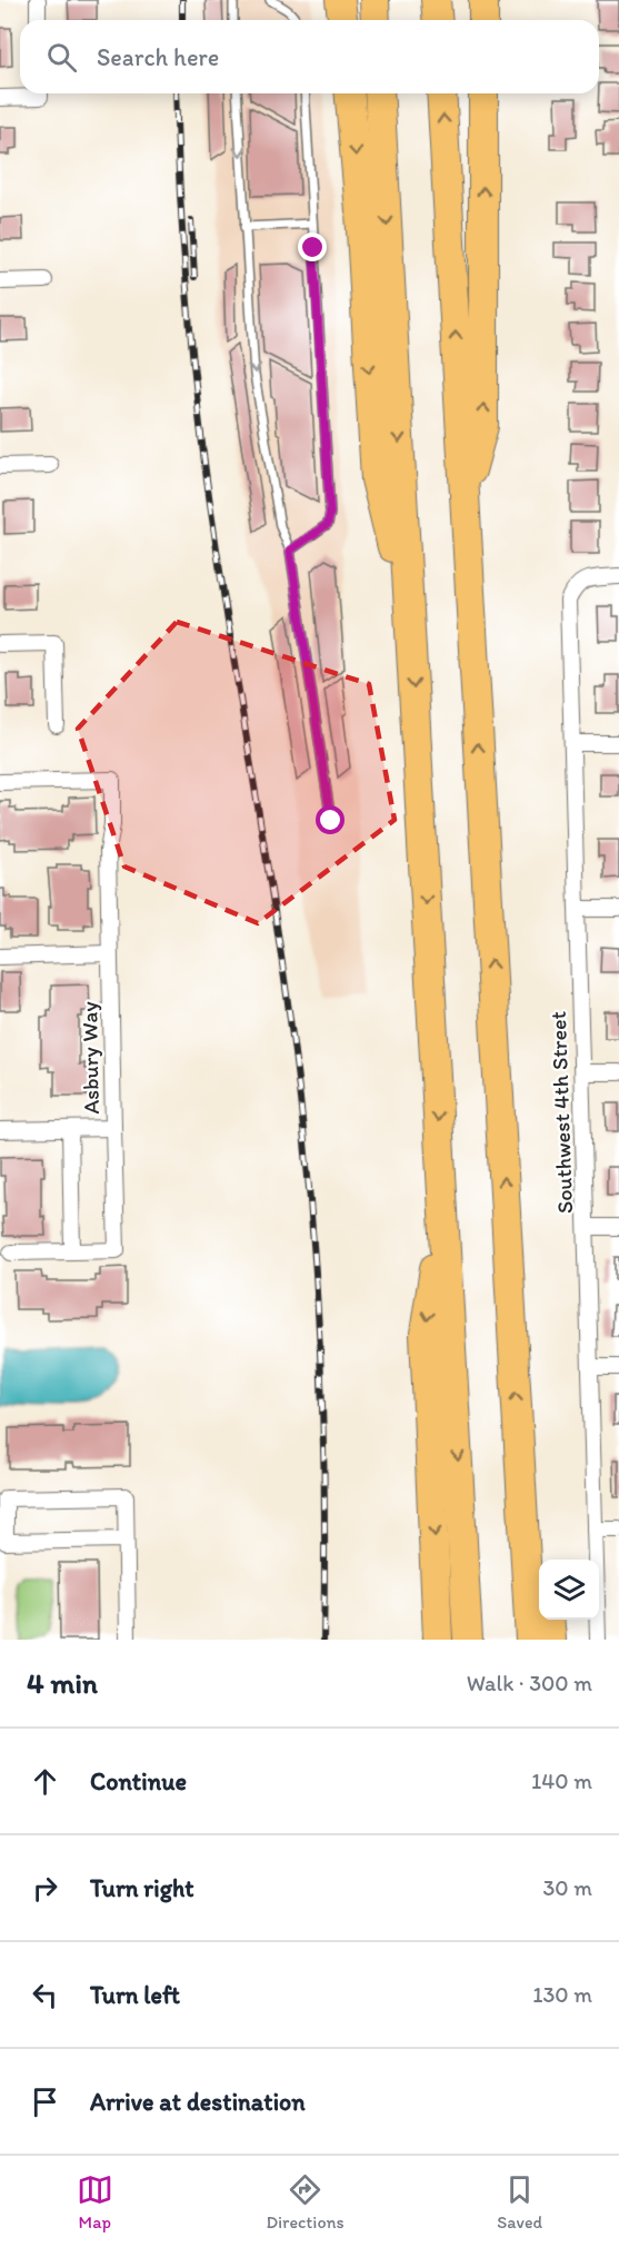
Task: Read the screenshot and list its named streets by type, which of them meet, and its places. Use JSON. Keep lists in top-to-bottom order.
{
  "streets": {
    "street": ["Asbury Way", "Southwest 4th Street"]
  },
  "page": {
    "search": "Search here",
    "heading": ["4 min", "Walk · 300 m"],
    "list": [
      ["Continue", "140 m"],
      ["Turn right", "30 m"],
      ["Turn left", "130 m"],
      "Arrive at destination"
    ],
    "nav": ["Map", "Directions", "Saved"]
  }
}
